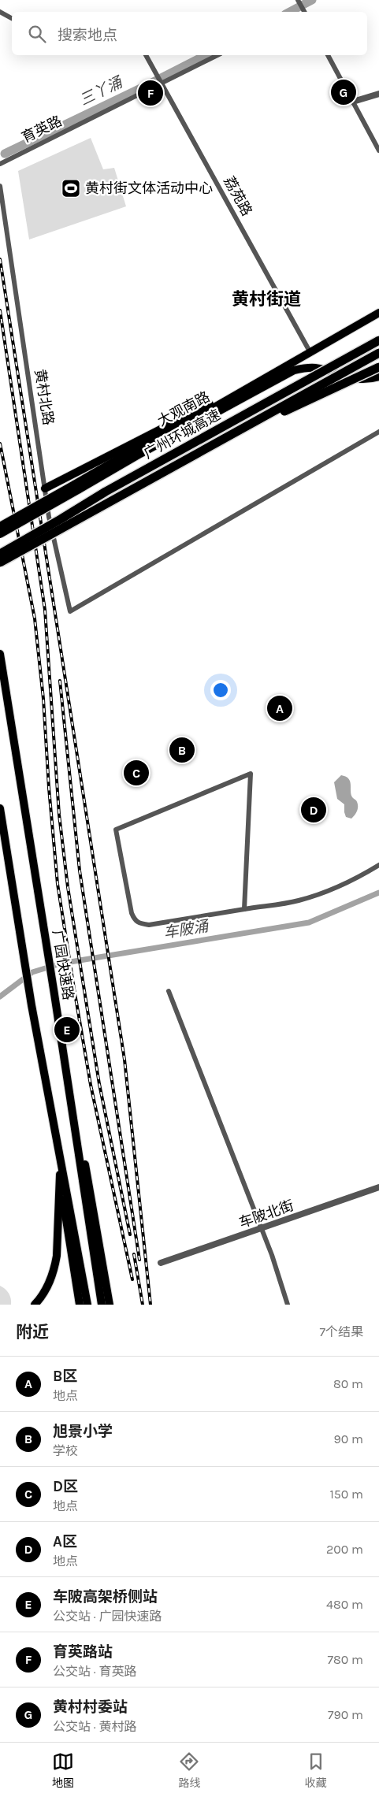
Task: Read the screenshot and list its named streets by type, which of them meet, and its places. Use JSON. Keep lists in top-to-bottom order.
{
  "streets": {
    "highway": ["广州环城高速"],
    "main road": ["大观南路", "广园快速路"],
    "street": [
      "育英路",
      "荔苑路",
      "黄村北路",
      "车陂北街"
    ]
  },
  "crossings": [
    ["育英路", "荔苑路"],
    ["荔苑路", "大观南路"]
  ],
  "districts": ["黄村街道"],
  "water": ["三丫涌", "车陂涌"],
  "places": {
    "sports": ["黄村街文体活动中心"]
  },
  "page": {
    "search": "搜索地点",
    "pins": [
      "G",
      "F",
      "A",
      "B",
      "C",
      "D",
      "E"
    ],
    "heading": ["附近", "7个结果"],
    "list": [
      {
        "mark": "A",
        "name": "B区",
        "note": "地点",
        "value": "80 m"
      },
      {
        "mark": "B",
        "name": "旭景小学",
        "note": "学校",
        "value": "90 m"
      },
      {
        "mark": "C",
        "name": "D区",
        "note": "地点",
        "value": "150 m"
      },
      {
        "mark": "D",
        "name": "A区",
        "note": "地点",
        "value": "200 m"
      },
      {
        "mark": "E",
        "name": "车陂高架桥侧站",
        "note": "公交站 · 广园快速路",
        "value": "480 m"
      },
      {
        "mark": "F",
        "name": "育英路站",
        "note": "公交站 · 育英路",
        "value": "780 m"
      },
      {
        "mark": "G",
        "name": "黄村村委站",
        "note": "公交站 · 黄村路",
        "value": "790 m"
      }
    ],
    "nav": ["地图", "路线", "收藏"]
  }
}
